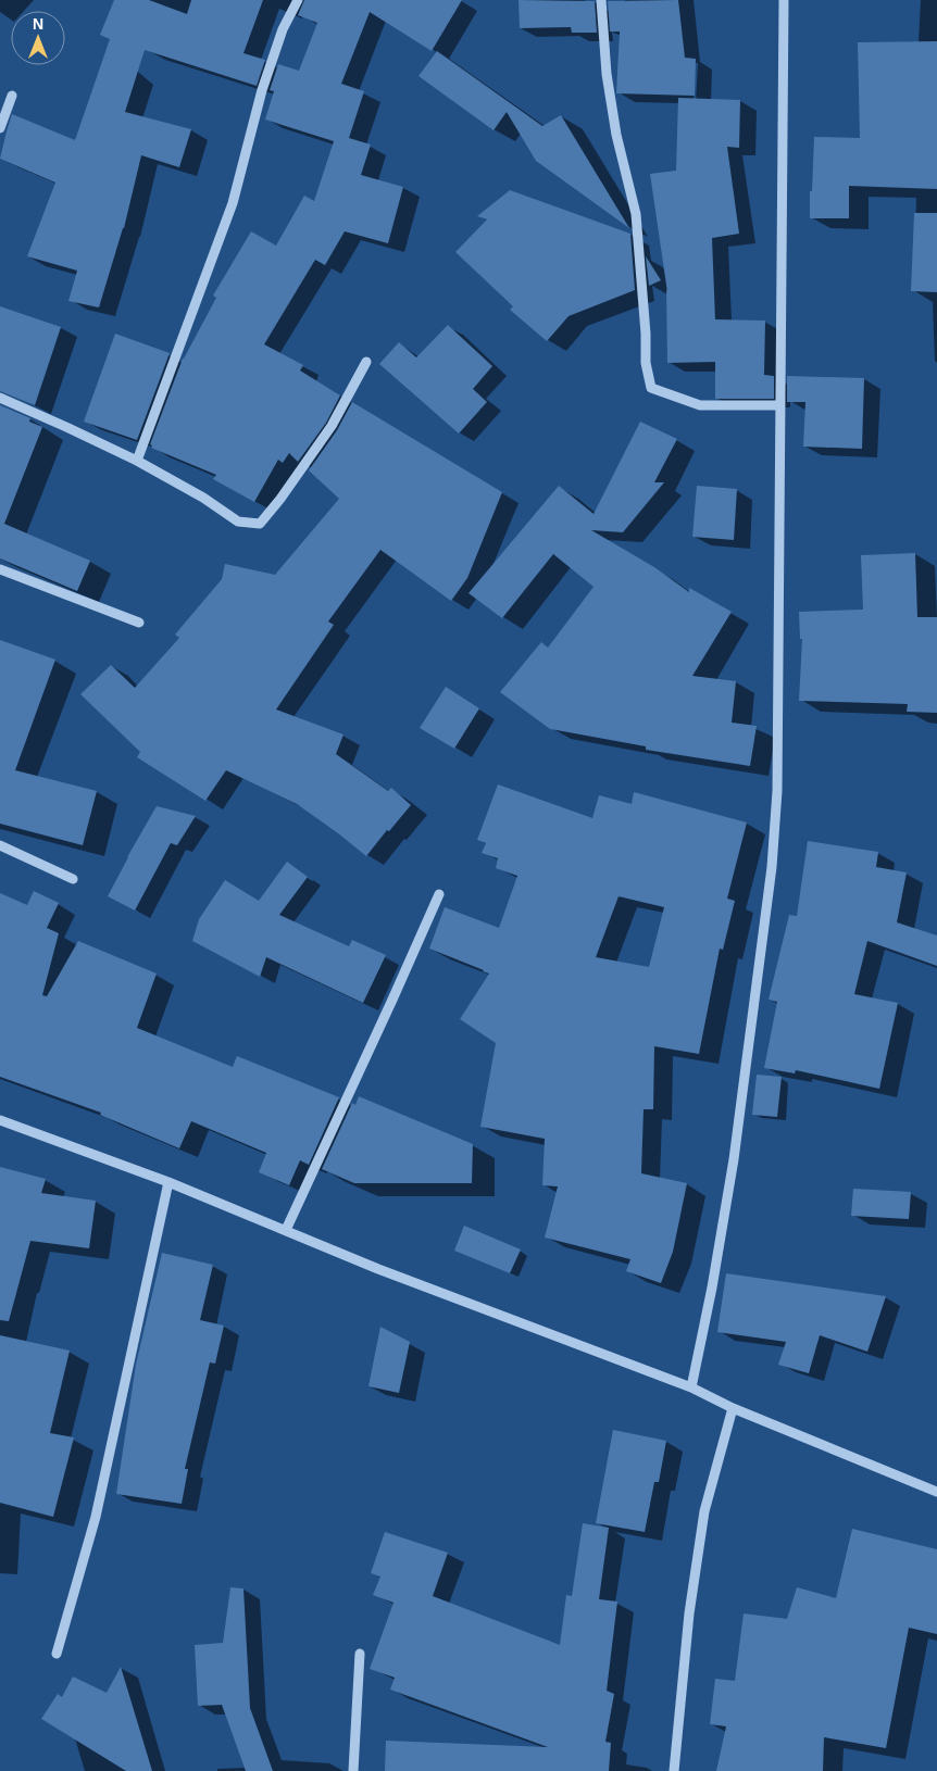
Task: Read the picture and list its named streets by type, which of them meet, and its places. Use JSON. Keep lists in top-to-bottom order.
{
  "north": "top"
}
